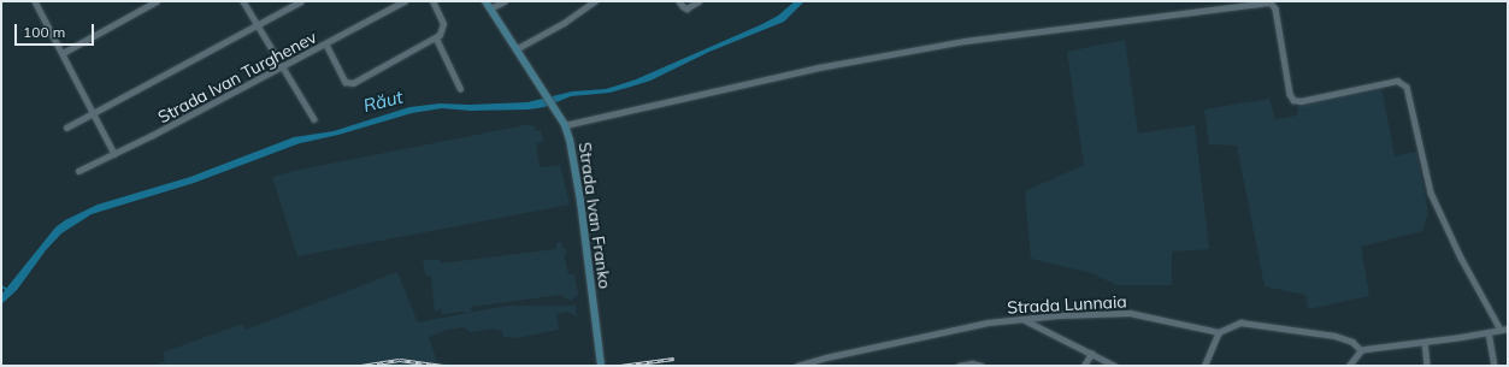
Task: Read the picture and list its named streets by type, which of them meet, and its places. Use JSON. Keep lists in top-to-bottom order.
{
  "streets": {
    "main road": ["Strada Ivan Franko"],
    "street": ["Strada Ivan Turghenev", "Strada Lunnaia"]
  },
  "water": ["Răut"],
  "scale_bar": "100 m"
}
